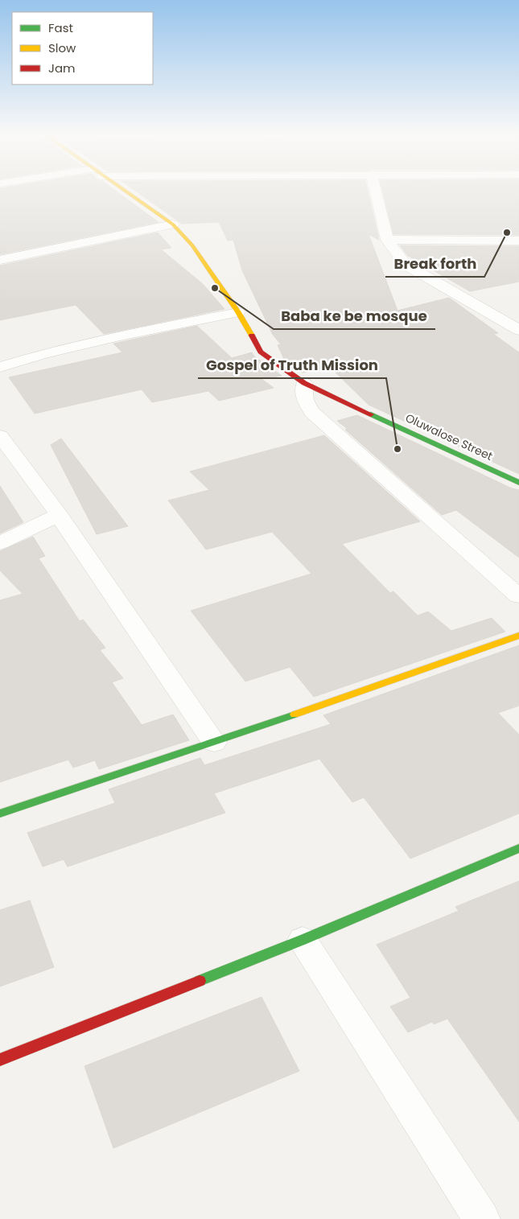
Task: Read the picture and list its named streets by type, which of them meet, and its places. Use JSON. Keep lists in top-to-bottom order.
{
  "streets": {
    "street": ["Oluwalose Street"]
  },
  "places": ["Break forth", "Baba ke be mosque", "Gospel of Truth Mission"],
  "legend": ["Fast", "Slow", "Jam"]
}
